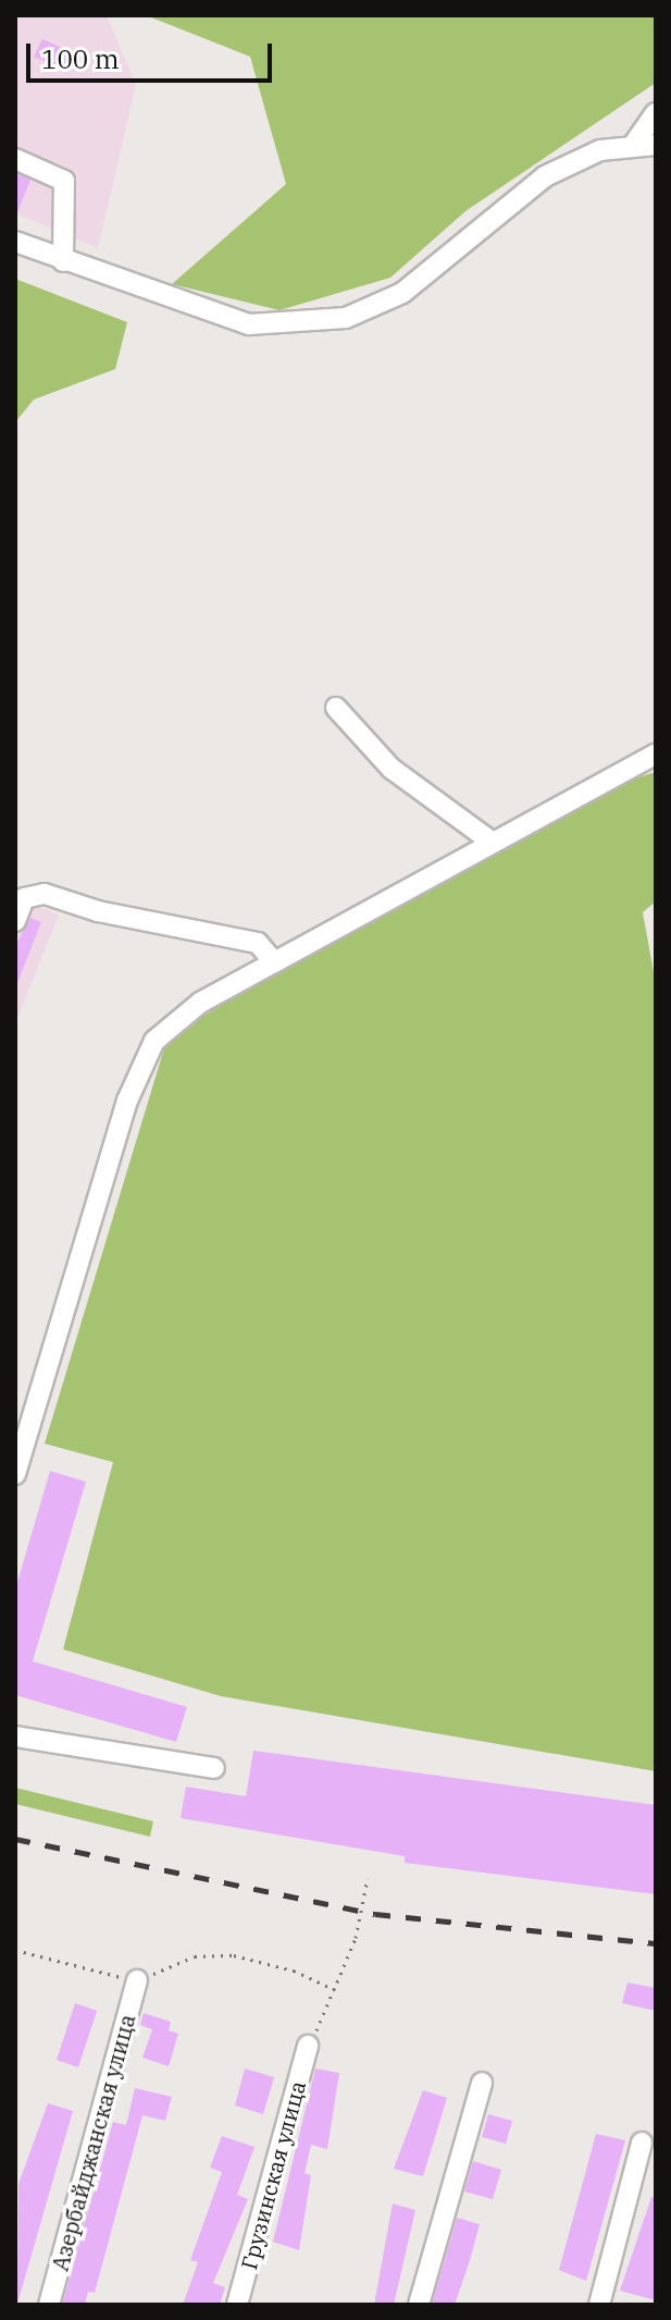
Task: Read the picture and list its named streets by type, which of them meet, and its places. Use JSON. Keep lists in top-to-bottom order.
{
  "streets": {
    "street": ["Азербайджанская улица", "Грузинская улица"]
  },
  "scale_bar": "100 m"
}
